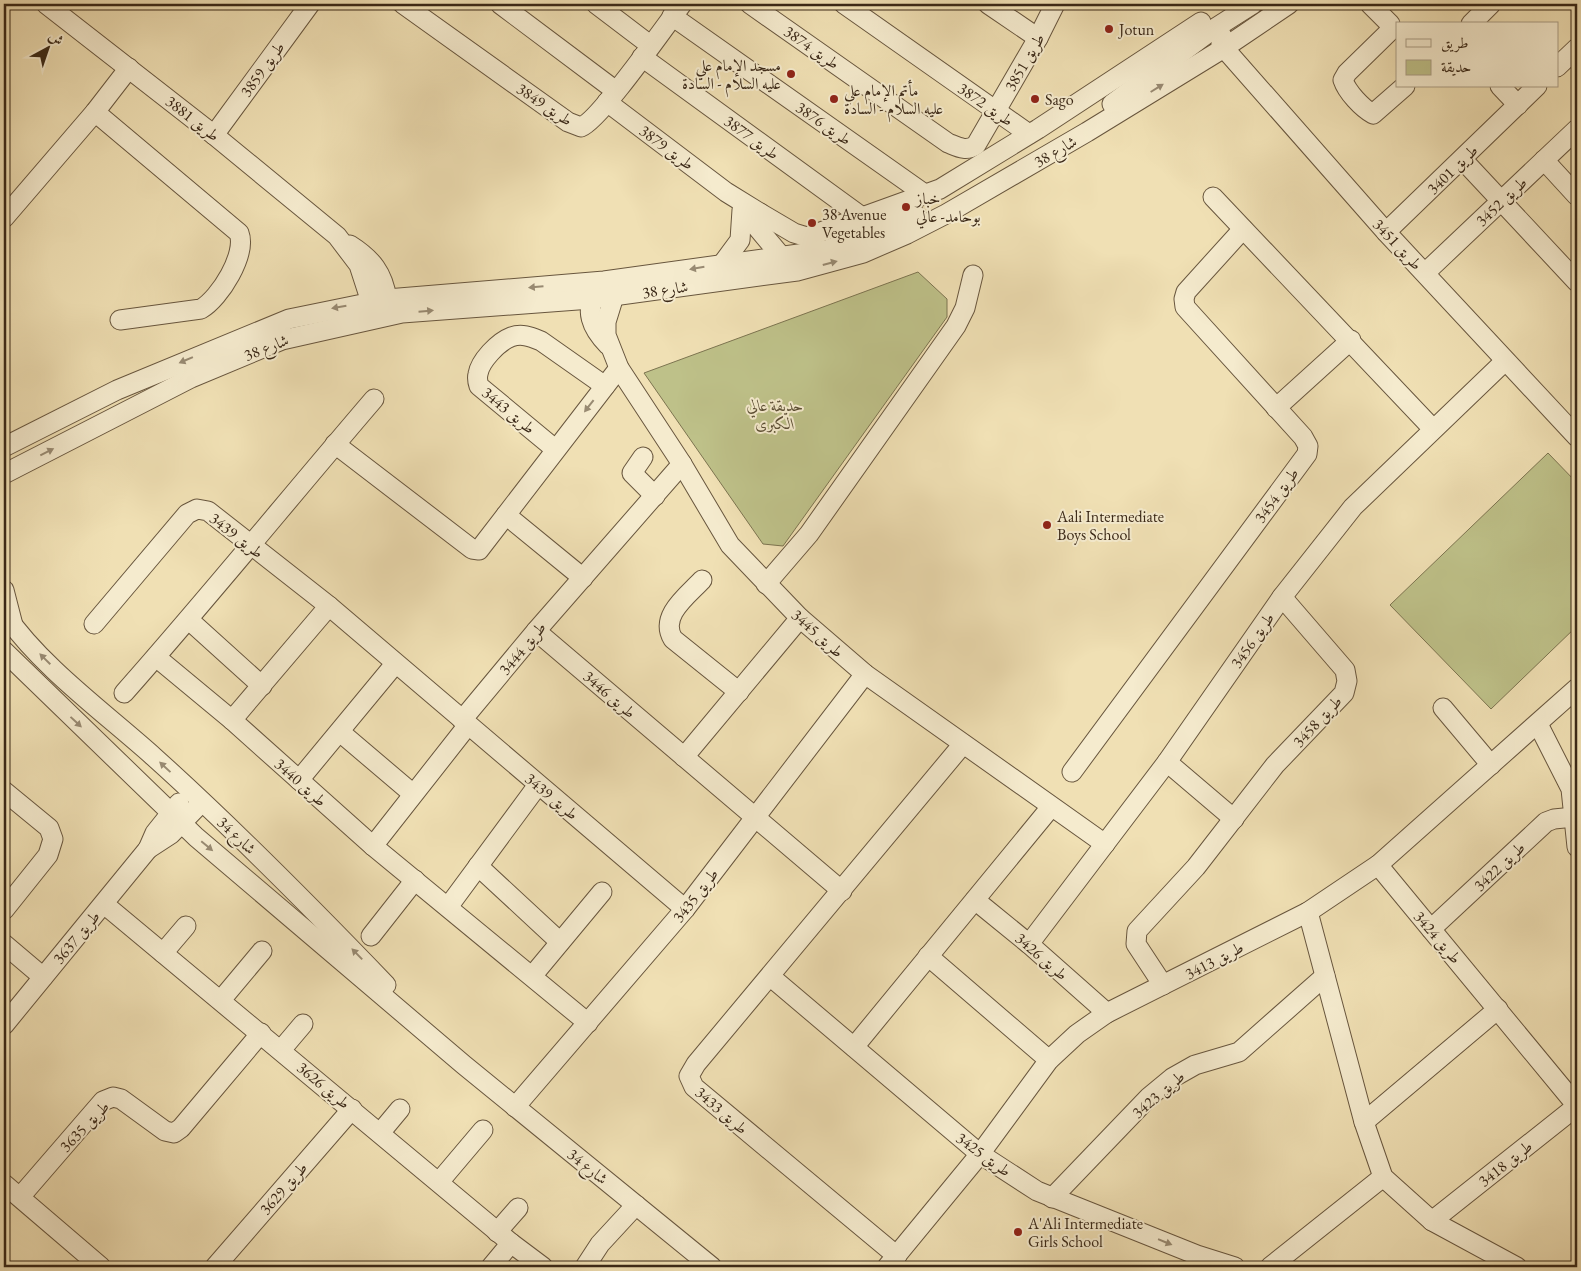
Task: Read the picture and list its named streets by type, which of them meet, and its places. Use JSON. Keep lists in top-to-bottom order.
{
  "streets": {
    "street": [
      "طريق 3874",
      "طريق 3851",
      "طريق 3859",
      "طريق 3849",
      "طريق 3872",
      "طريق 3881",
      "طريق 3876",
      "طريق 3877",
      "طريق 3879",
      "شارع 38",
      "طريق 3401",
      "طريق 3452",
      "طريق 3451",
      "طريق 3443",
      "طريق 3454",
      "طريق 3439",
      "طريق 3445",
      "طريق 3456",
      "طريق 3444",
      "طريق 3446",
      "طريق 3458",
      "طريق 3440",
      "شارع 34",
      "طريق 3422",
      "طريق 3435",
      "طريق 3637",
      "طريق 3424",
      "طريق 3426",
      "طريق 3413",
      "طريق 3626",
      "طريق 3423",
      "طريق 3433",
      "طريق 3635",
      "طريق 3425",
      "طريق 3418",
      "طريق 3629"
    ]
  },
  "crossings": [
    ["طريق 3874", "طريق 3851"],
    ["طريق 3851", "طريق 3872"],
    ["طريق 3859", "طريق 3881"],
    ["طريق 3849", "طريق 3876"],
    ["طريق 3849", "طريق 3877"],
    ["طريق 3849", "طريق 3879"],
    ["طريق 3872", "شارع 38"],
    ["طريق 3881", "شارع 38"],
    ["شارع 38", "طريق 3451"],
    ["طريق 3401", "طريق 3451"],
    ["طريق 3452", "طريق 3451"],
    ["طريق 3451", "طريق 3456"],
    ["طريق 3439", "طريق 3444"],
    ["طريق 3439", "طريق 3435"],
    ["طريق 3445", "طريق 3456"],
    ["طريق 3445", "طريق 3444"],
    ["طريق 3445", "طريق 3435"],
    ["طريق 3445", "طريق 3433"],
    ["طريق 3456", "طريق 3458"],
    ["طريق 3456", "طريق 3426"],
    ["طريق 3444", "طريق 3446"],
    ["طريق 3444", "طريق 3440"],
    ["طريق 3446", "طريق 3435"],
    ["طريق 3458", "طريق 3413"],
    ["طريق 3440", "طريق 3435"],
    ["شارع 34", "طريق 3435"],
    ["شارع 34", "طريق 3637"],
    ["طريق 3422", "طريق 3424"],
    ["طريق 3637", "طريق 3626"],
    ["طريق 3424", "طريق 3413"],
    ["طريق 3424", "طريق 3418"],
    ["طريق 3426", "طريق 3413"],
    ["طريق 3413", "طريق 3433"],
    ["طريق 3413", "طريق 3425"],
    ["طريق 3626", "طريق 3635"],
    ["طريق 3626", "طريق 3629"],
    ["طريق 3423", "طريق 3425"],
    ["طريق 3433", "طريق 3425"]
  ],
  "one_way": ["طريق 3425"],
  "parks": ["حديقة عالي الكبرى"],
  "places": [
    "Jotun",
    "مسجد الإمام علي عليه السلام - السادة",
    "مأتم الإمام علي عليه السلام - السادة",
    "Sago",
    "خباز بوحامد- عالي",
    "38 Avenue Vegetables",
    "Aali Intermediate Boys School",
    "A'Ali Intermediate Girls School"
  ],
  "legend": ["طريق", "حديقة"],
  "north": "top right"
}
